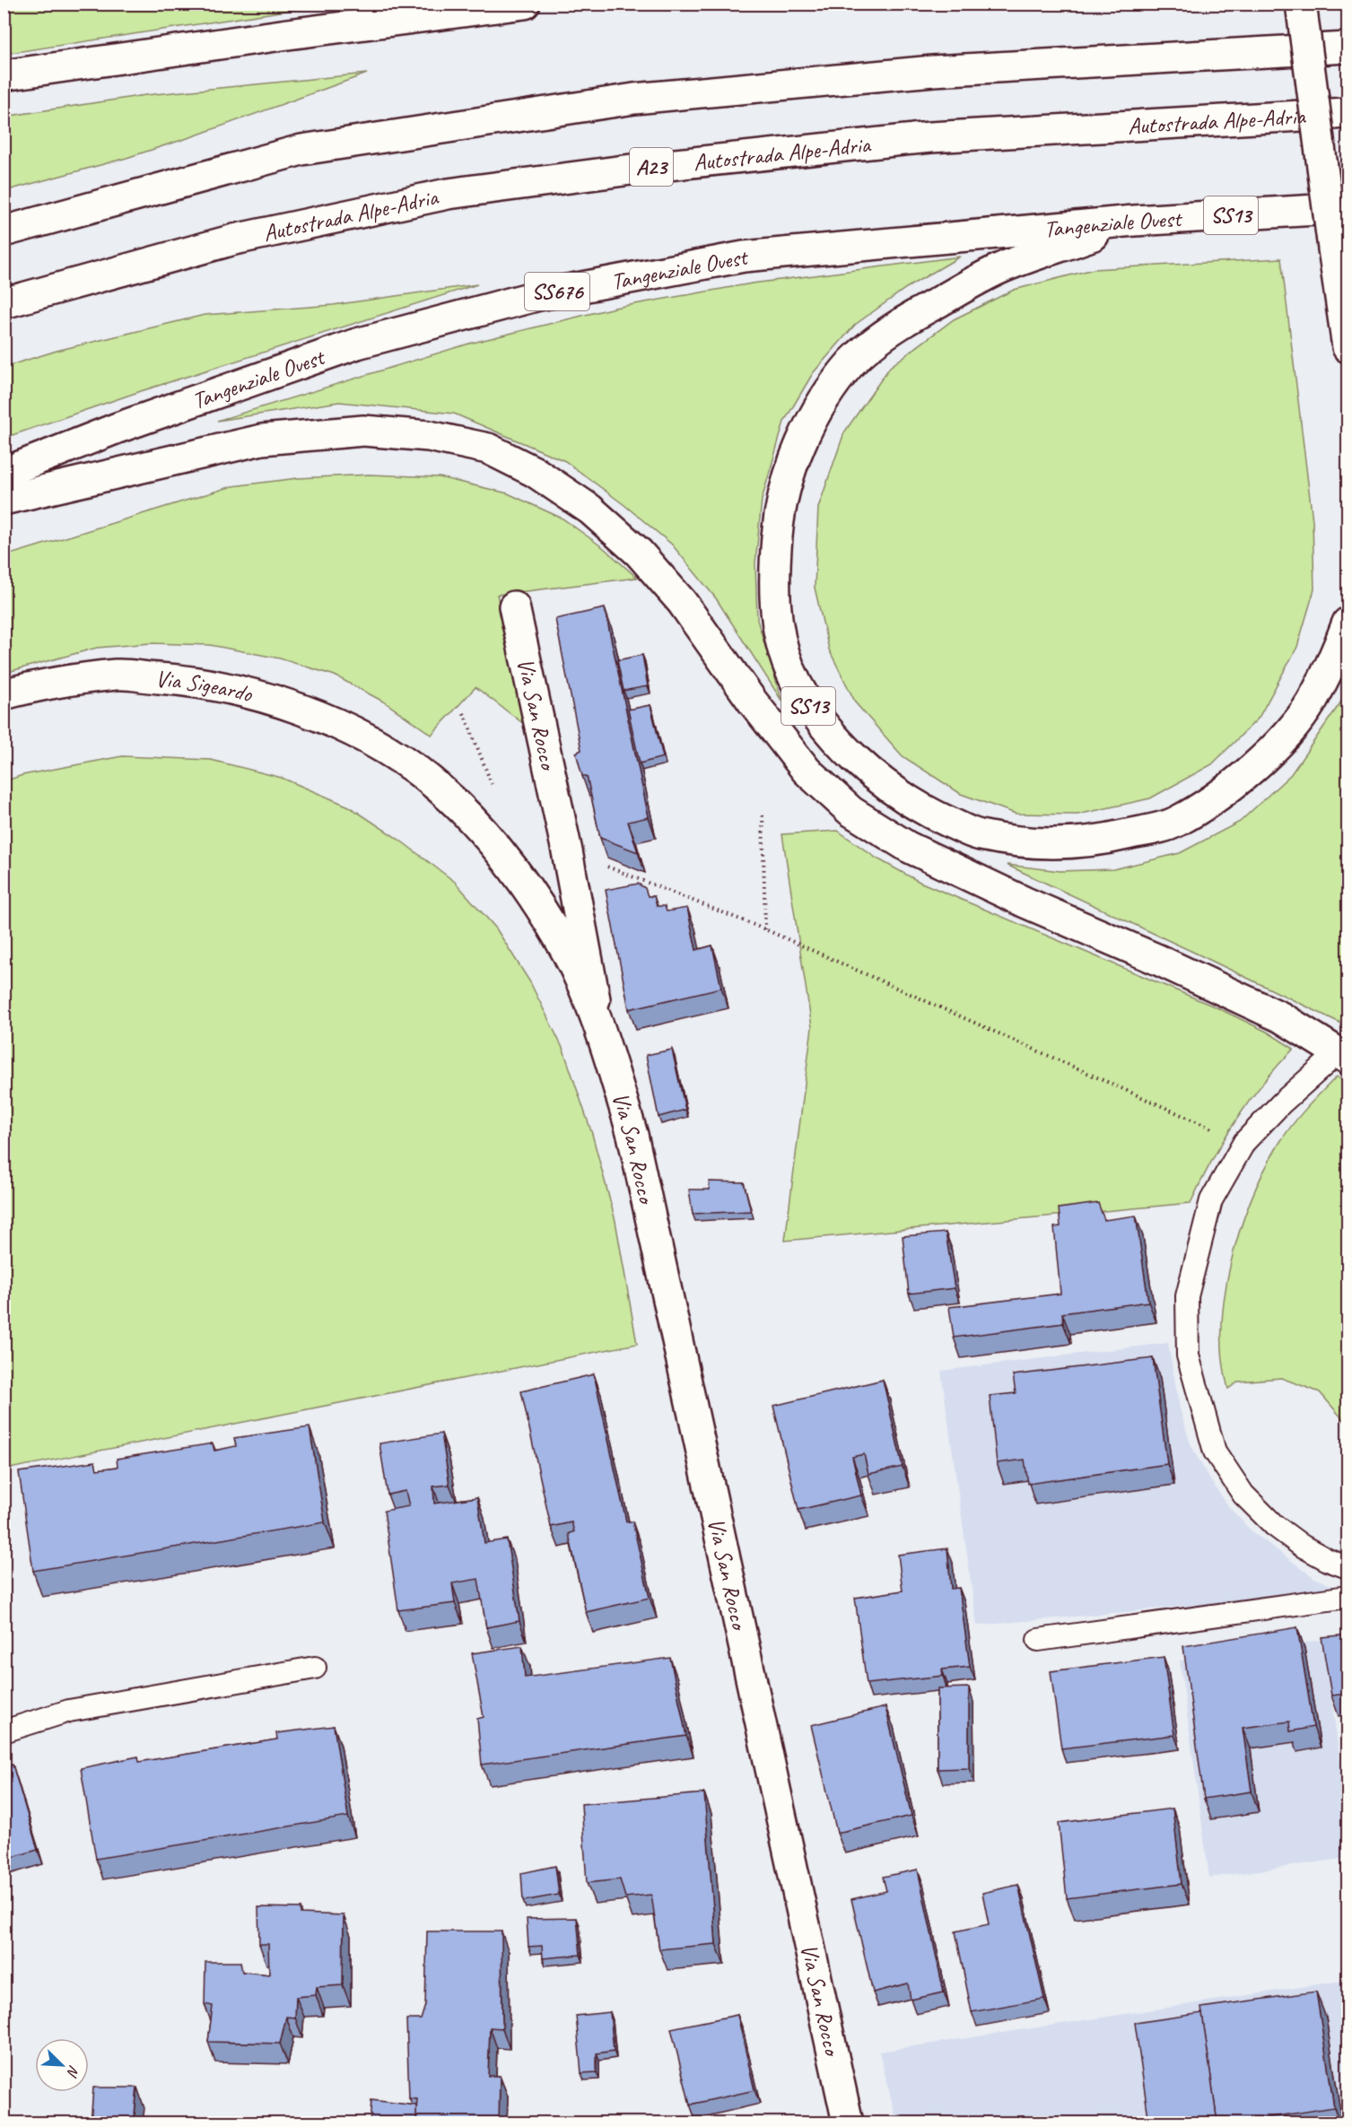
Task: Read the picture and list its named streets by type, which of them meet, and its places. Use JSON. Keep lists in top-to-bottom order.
{
  "streets": {
    "main road": [
      "Autostrada Alpe-Adria",
      "A23",
      "SS13",
      "Tangenziale Ovest",
      "SS676",
      "Via Sigeardo",
      "Via San Rocco"
    ]
  },
  "crossings": [
    ["SS13", "Tangenziale Ovest"],
    ["Via Sigeardo", "Via San Rocco"]
  ],
  "north": "bottom right"
}
